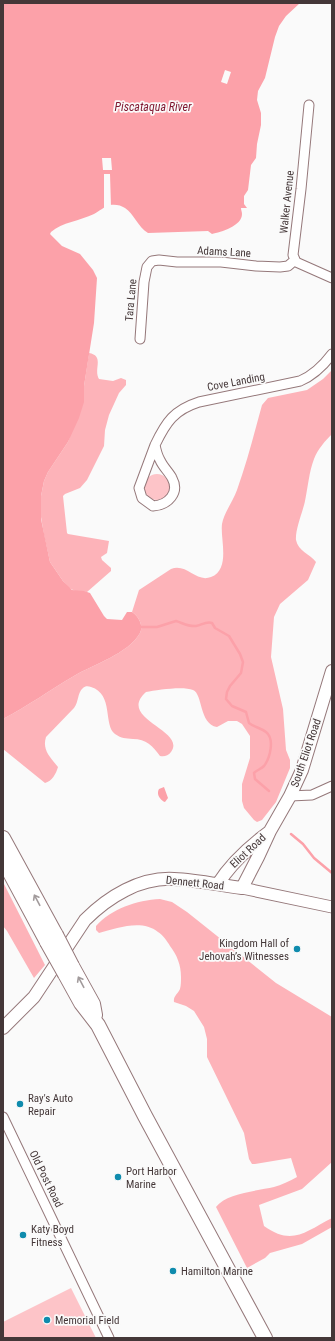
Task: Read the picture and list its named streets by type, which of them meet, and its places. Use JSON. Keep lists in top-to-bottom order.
{
  "streets": {
    "main road": ["South Eliot Road", "Eliot Road", "Dennett Road"],
    "street": [
      "Walker Avenue",
      "Adams Lane",
      "Tara Lane",
      "Cove Landing",
      "Old Post Road"
    ]
  },
  "crossings": [
    ["Walker Avenue", "Adams Lane"],
    ["Adams Lane", "Tara Lane"],
    ["South Eliot Road", "Eliot Road"],
    ["Eliot Road", "Dennett Road"]
  ],
  "water": ["Piscataqua River"],
  "places": [
    "Kingdom Hall of Jehovah’s Witnesses",
    "Ray's Auto Repair",
    "Port Harbor Marine",
    "Katy Boyd Fitness",
    "Hamilton Marine",
    "Memorial Field"
  ]
}
